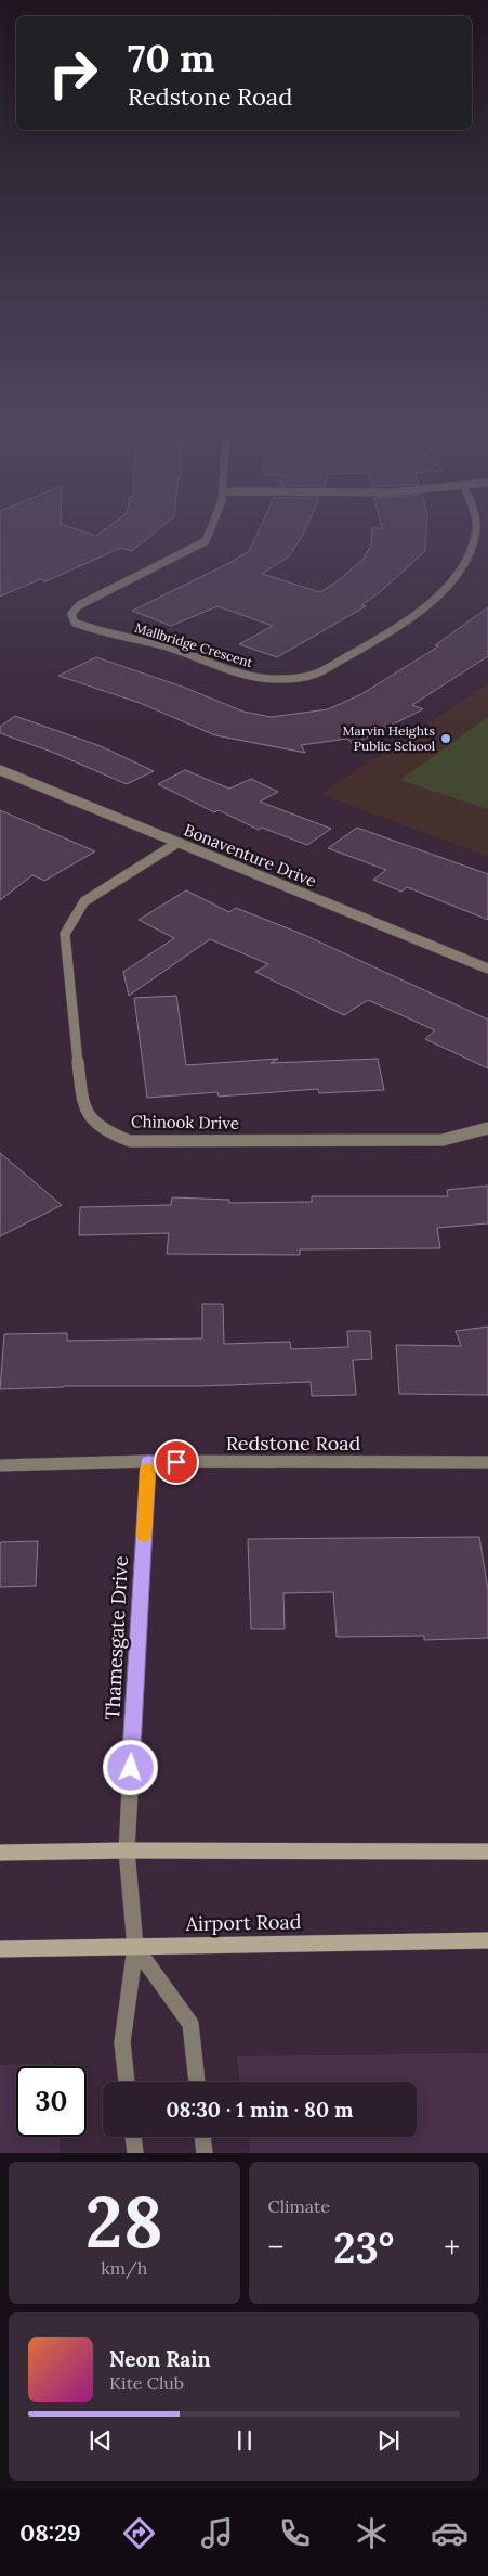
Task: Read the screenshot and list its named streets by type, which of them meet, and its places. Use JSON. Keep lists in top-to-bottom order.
{
  "streets": {
    "main road": ["Airport Road"],
    "street": [
      "Mallbridge Crescent",
      "Bonaventure Drive",
      "Chinook Drive",
      "Redstone Road",
      "Thamesgate Drive"
    ]
  },
  "crossings": [
    ["Bonaventure Drive", "Chinook Drive"],
    ["Redstone Road", "Thamesgate Drive"],
    ["Thamesgate Drive", "Airport Road"]
  ],
  "places": ["Marvin Heights Public School"],
  "page": {
    "turn": ["70 m", "Redstone Road"],
    "limit": "30",
    "trip": "08:30 · 1 min · 80 m",
    "tile": [
      ["28", "km/h"],
      "Climate"
    ],
    "heat": ["−", "23°", "+"],
    "song": ["Neon Rain", "Kite Club"],
    "tabs": "08:29"
  }
}
